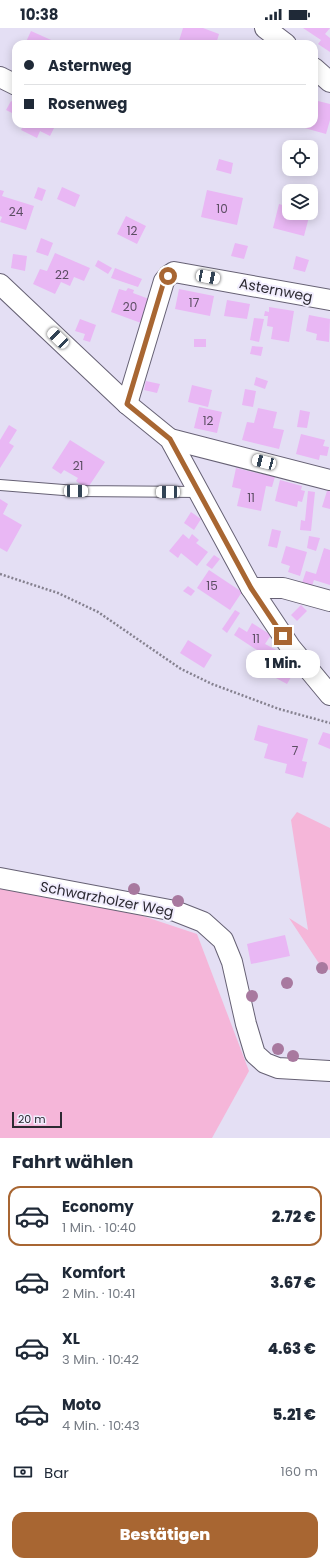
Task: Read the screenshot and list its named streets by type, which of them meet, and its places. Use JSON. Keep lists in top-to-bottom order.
{
  "streets": {
    "street": ["Asternweg", "Schwarzholzer Weg"]
  },
  "house_numbers": [
    "10",
    "24",
    "12",
    "22",
    "17",
    "20",
    "12",
    "21",
    "11",
    "15",
    "11",
    "7"
  ],
  "scale_bar": "20 m",
  "page": {
    "status": "10:38",
    "banner": ["Asternweg", "Rosenweg"],
    "bubble": "1 Min.",
    "scale": "20 m",
    "heading": "Fahrt wählen",
    "list": [
      {
        "name": "Economy",
        "note": "1 Min. · 10:40",
        "value": "2.72 €"
      },
      {
        "name": "Komfort",
        "note": "2 Min. · 10:41",
        "value": "3.67 €"
      },
      {
        "name": "XL",
        "note": "3 Min. · 10:42",
        "value": "4.63 €"
      },
      {
        "name": "Moto",
        "note": "4 Min. · 10:43",
        "value": "5.21 €"
      }
    ],
    "pay": ["Bar", "160 m"],
    "buttons": "Bestätigen"
  }
}
